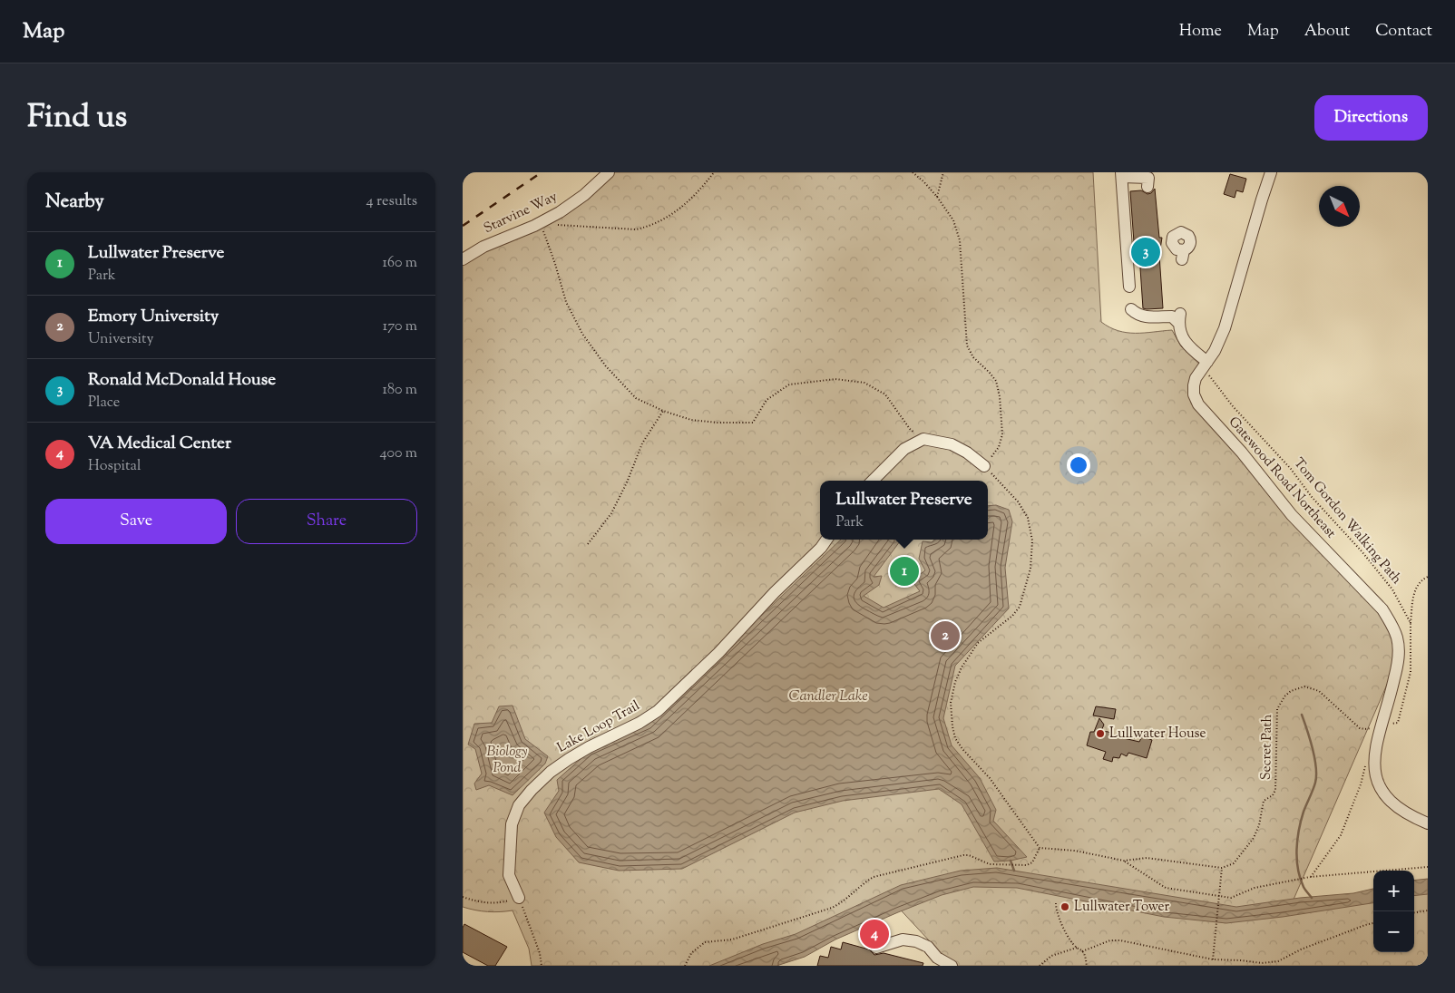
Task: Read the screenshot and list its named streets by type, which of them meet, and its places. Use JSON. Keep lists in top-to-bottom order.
{
  "streets": {
    "street": ["Starvine Way", "Gatewood Road Northeast", "Lake Loop Trail"],
    "path": ["Tom Gordon Walking Path", "Secret Path"]
  },
  "crossings": [
    ["Gatewood Road Northeast", "Tom Gordon Walking Path"],
    ["Gatewood Road Northeast", "Secret Path"],
    ["Tom Gordon Walking Path", "Secret Path"]
  ],
  "water": ["Candler Lake", "Biology Pond"],
  "places": ["Lullwater House", "Lullwater Tower"],
  "north": "bottom right",
  "page": {
    "header": "Map",
    "nav": [
      "Home",
      "Map",
      "About",
      "Contact"
    ],
    "title": "Find us",
    "buttons": [
      "Directions",
      ["Save", "Share"]
    ],
    "heading": ["Nearby", "4 results"],
    "list": [
      {
        "mark": "1",
        "name": "Lullwater Preserve",
        "note": "Park",
        "value": "160 m"
      },
      {
        "mark": "2",
        "name": "Emory University",
        "note": "University",
        "value": "170 m"
      },
      {
        "mark": "3",
        "name": "Ronald McDonald House",
        "note": "Place",
        "value": "180 m"
      },
      {
        "mark": "4",
        "name": "VA Medical Center",
        "note": "Hospital",
        "value": "400 m"
      }
    ],
    "pins": [
      "3",
      "1",
      "2",
      "4"
    ],
    "popup": ["Lullwater Preserve", "Park"],
    "map_buttons": ["+", "−"]
  }
}
